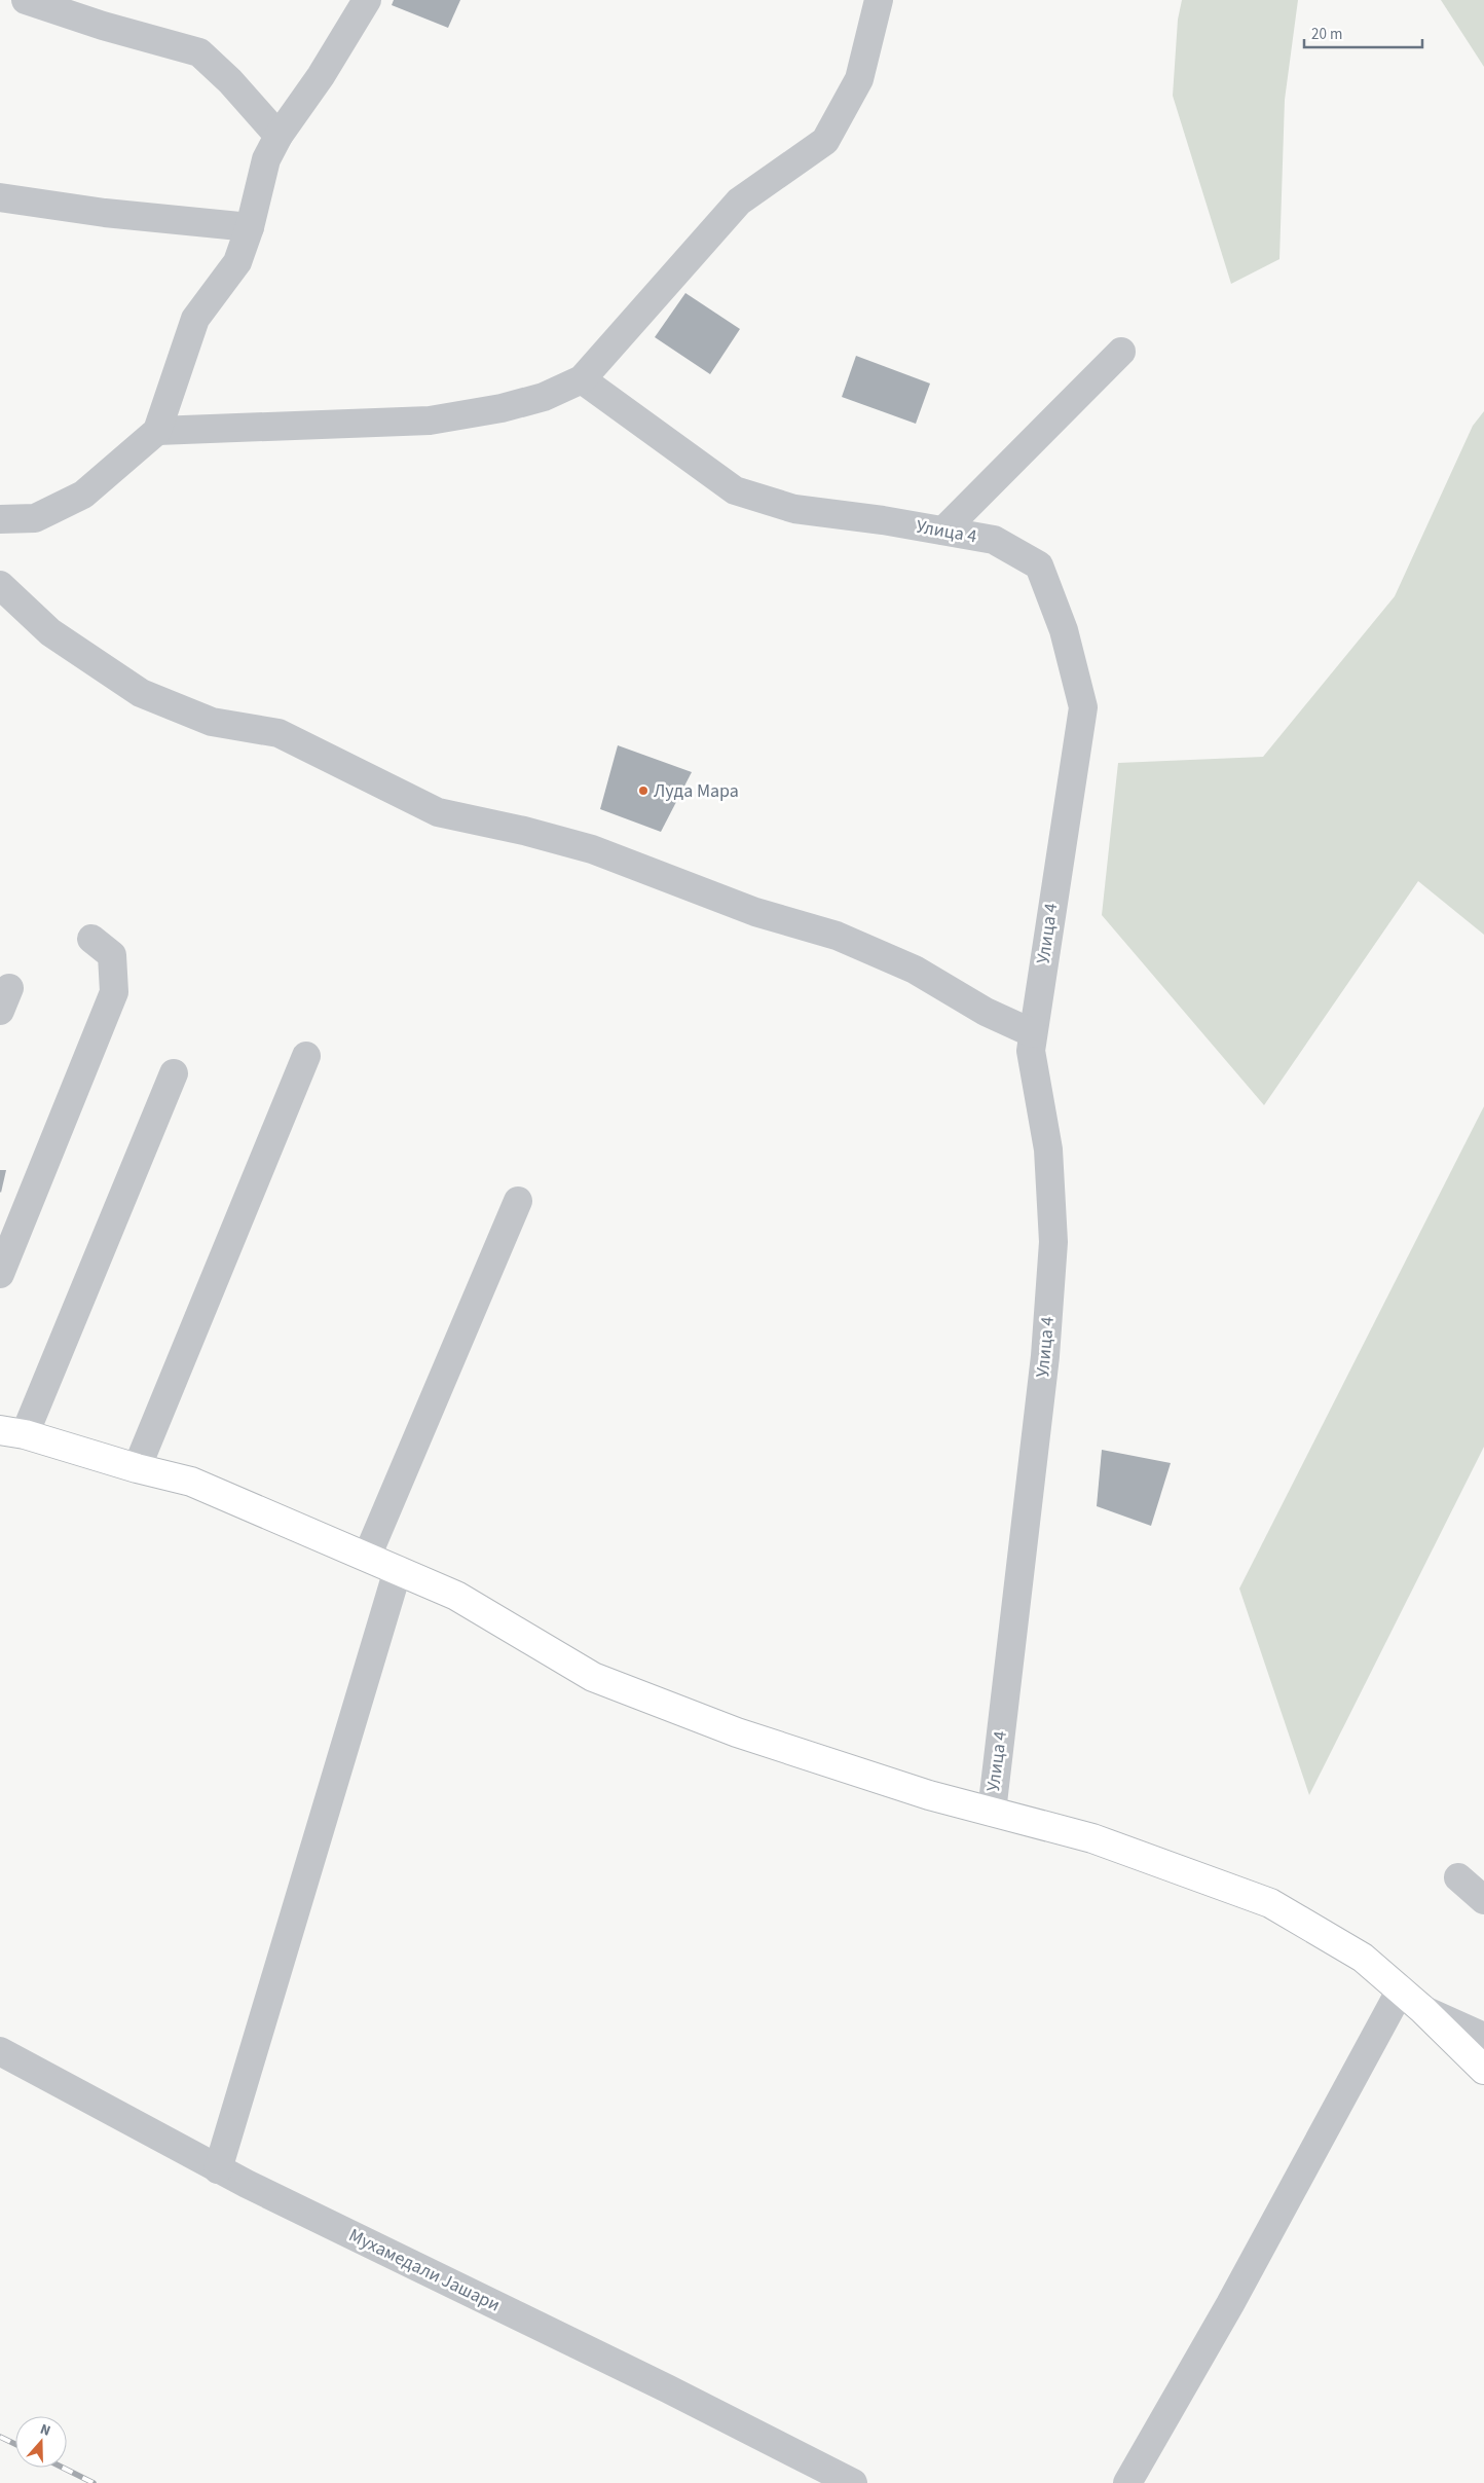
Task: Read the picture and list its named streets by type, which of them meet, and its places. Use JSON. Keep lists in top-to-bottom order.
{
  "streets": {
    "street": ["Улица 4", "Мухамедали Јашари"]
  },
  "places": ["Луда Мара"],
  "scale_bar": "20 m",
  "north": "top"
}
